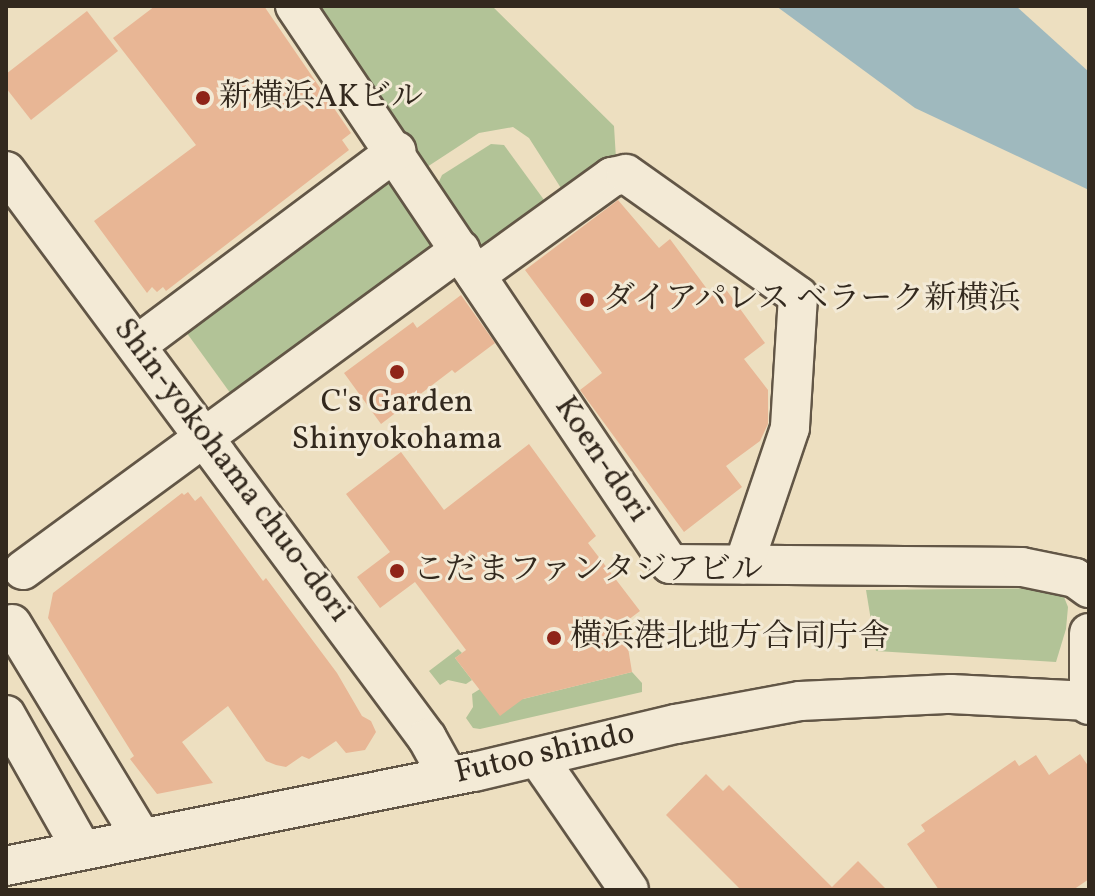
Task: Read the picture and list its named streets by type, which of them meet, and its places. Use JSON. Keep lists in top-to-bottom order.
{
  "streets": {
    "street": ["Koen-dori", "Shin-yokohama chuo-dori", "Futoo shindo"]
  },
  "crossings": [
    ["Shin-yokohama chuo-dori", "Futoo shindo"]
  ],
  "places": [
    "新横浜AKビル",
    "ダイアパレス ベラーク新横浜",
    "C's Garden Shinyokohama",
    "こだまファンタジアビル",
    "横浜港北地方合同庁舎"
  ]
}
